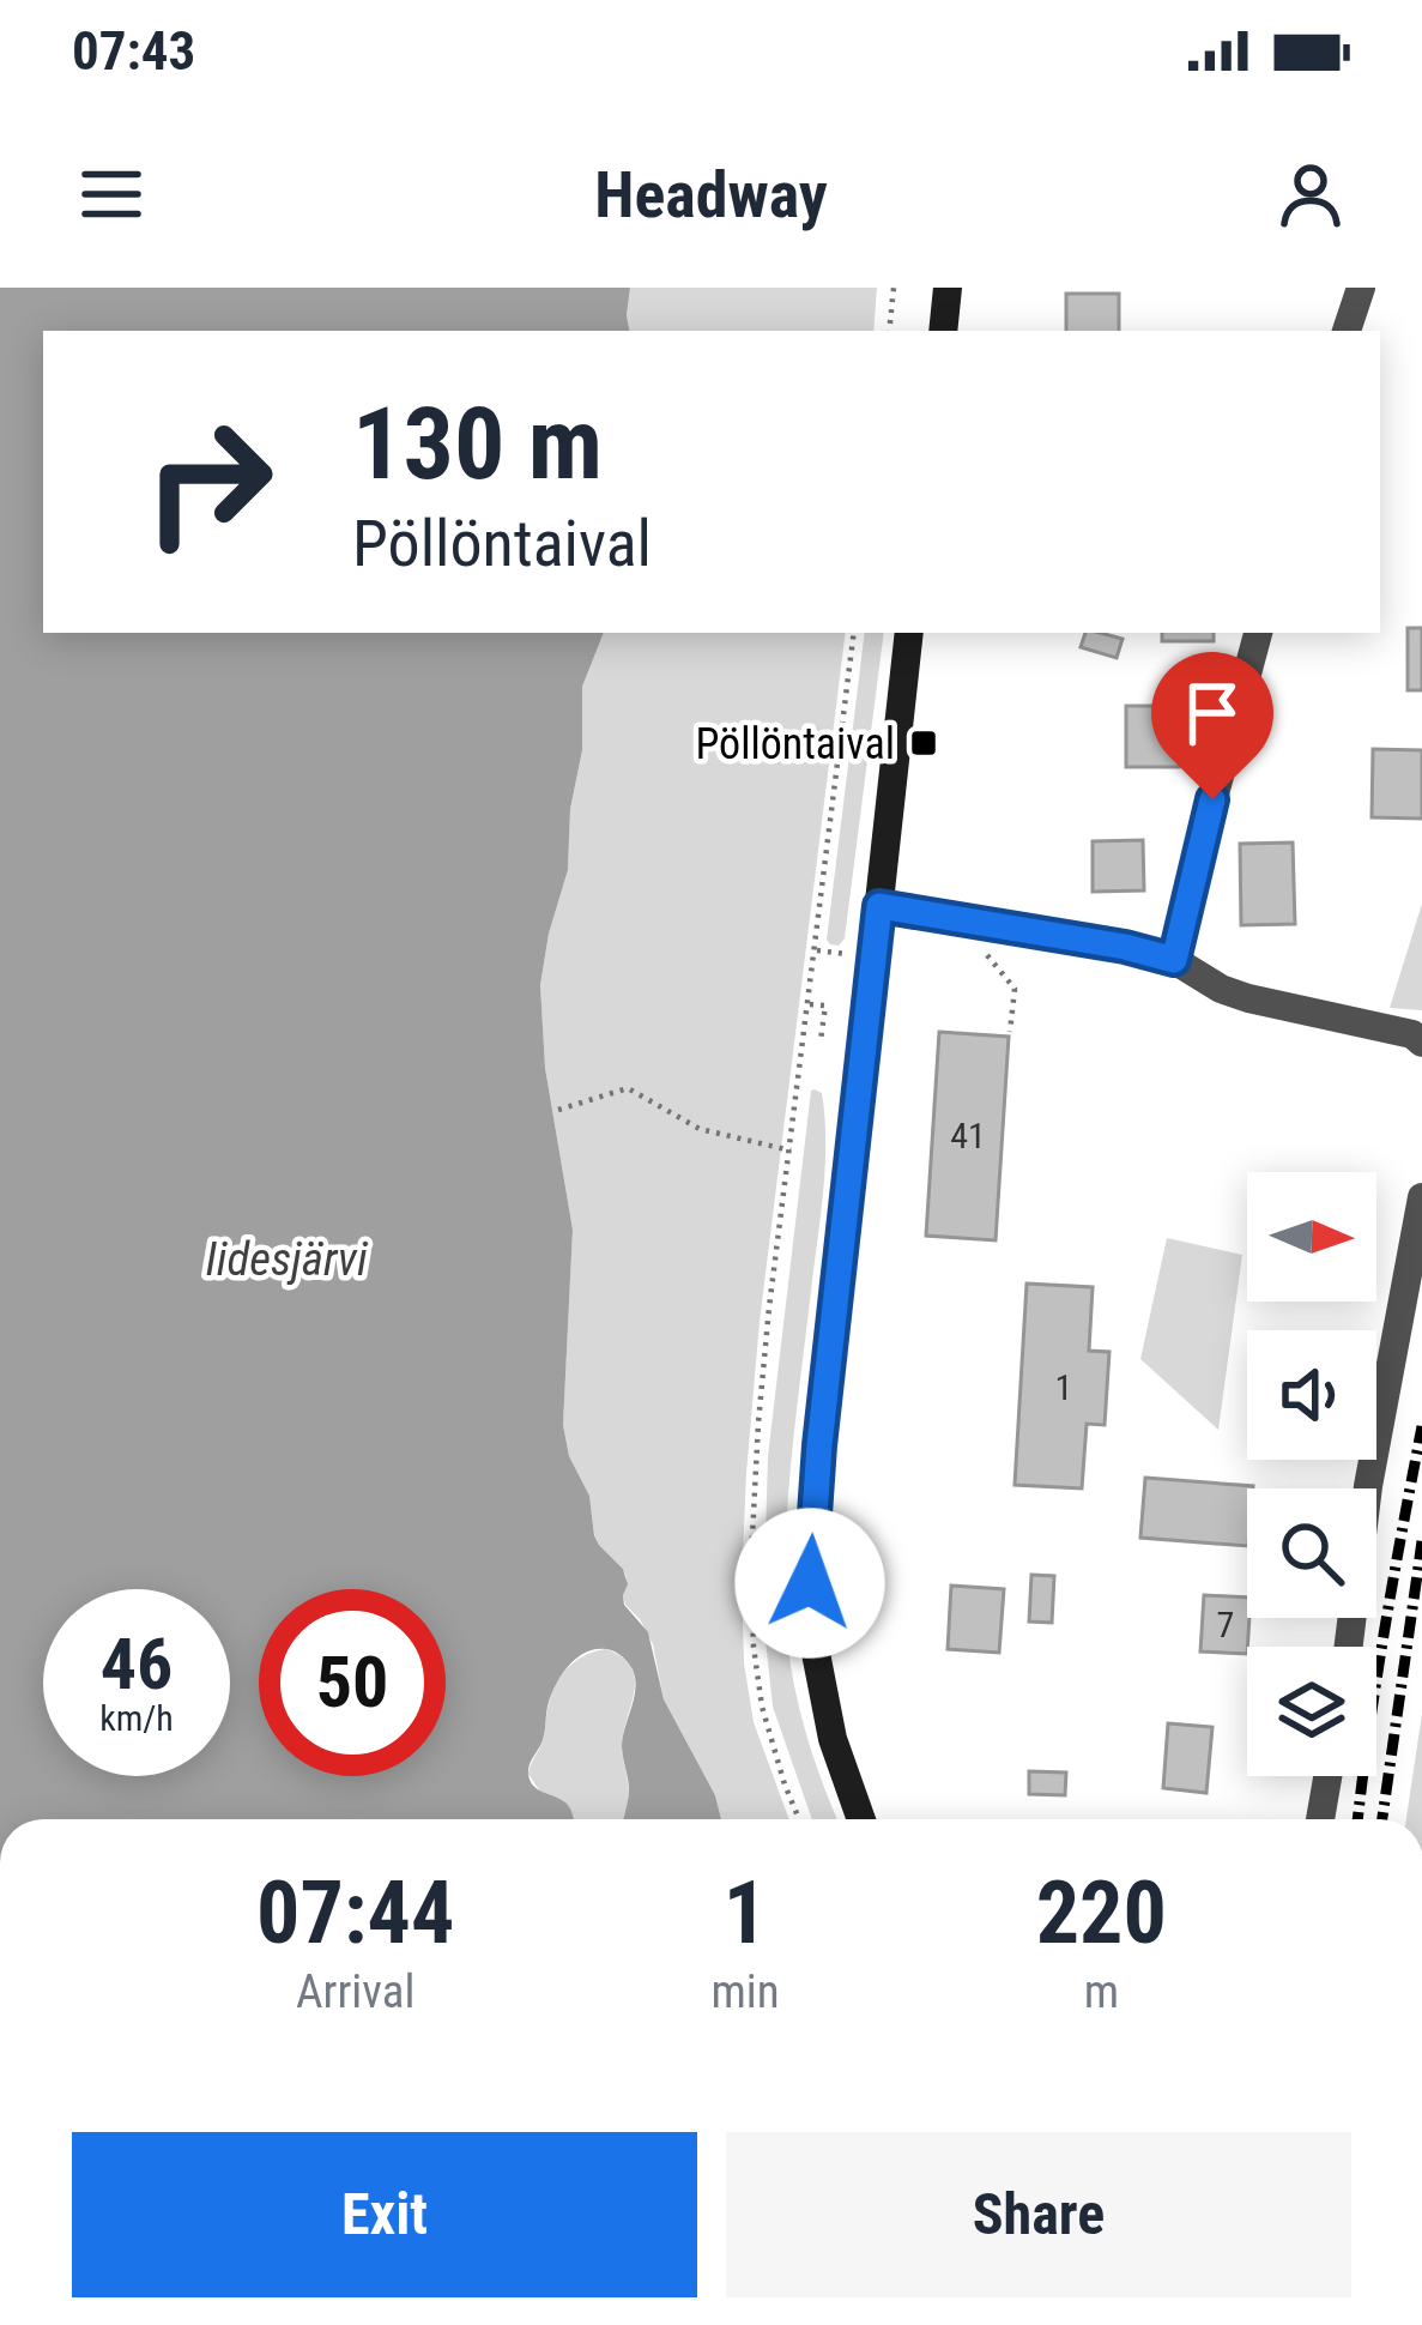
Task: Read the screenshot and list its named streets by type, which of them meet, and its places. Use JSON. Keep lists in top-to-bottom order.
{
  "water": ["Iidesjärvi"],
  "places": {
    "transit": ["Pöllöntaival"]
  },
  "house_numbers": ["41", "1", "7"],
  "north": "right",
  "page": {
    "status": "07:43",
    "header": "Headway",
    "turn": ["130 m", "Pöllöntaival"],
    "speed": "46 km/h",
    "limit": "50",
    "eta": [
      "07:44",
      "Arrival",
      "1",
      "min",
      "220",
      "m"
    ],
    "buttons": ["Exit", "Share"]
  }
}
